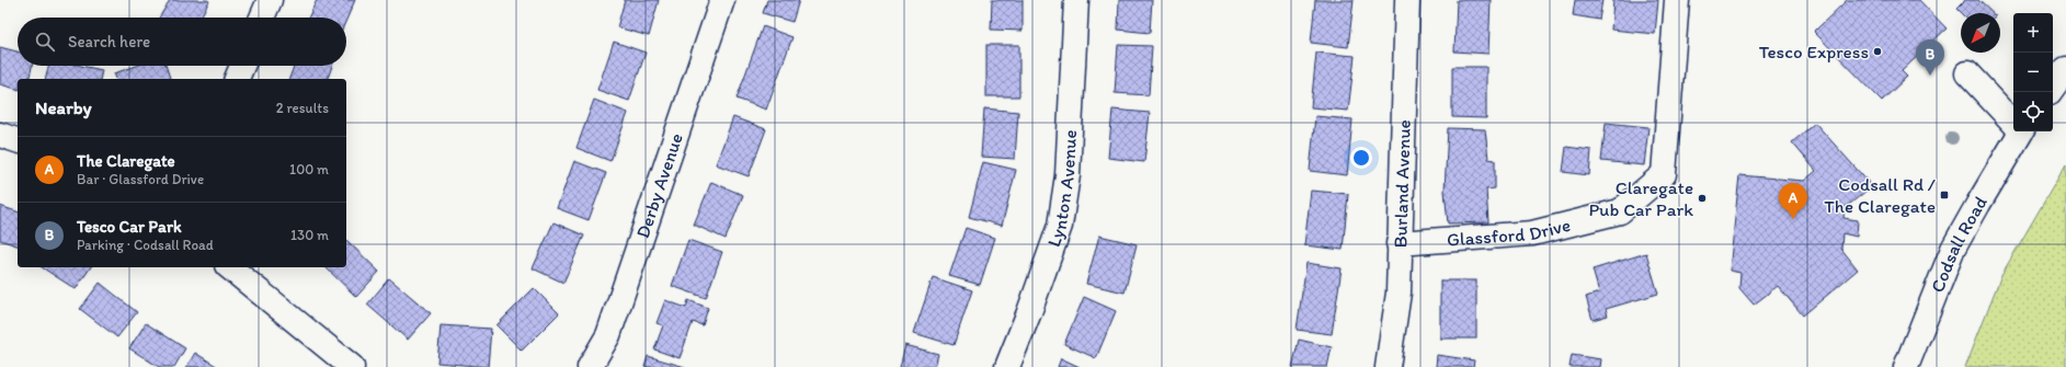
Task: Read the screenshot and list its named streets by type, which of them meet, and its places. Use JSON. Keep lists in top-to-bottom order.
{
  "streets": {
    "street": [
      "Burland Avenue",
      "Derby Avenue",
      "Lynton Avenue",
      "Glassford Drive",
      "Codsall Road"
    ]
  },
  "crossings": [
    ["Burland Avenue", "Glassford Drive"]
  ],
  "places": {
    "other": ["Tesco Express", "Claregate Pub Car Park"],
    "transit": ["Codsall Rd / The Claregate"]
  },
  "north": "bottom left",
  "page": {
    "map_buttons": ["+", "−"],
    "search": "Search here",
    "pins": ["B", "A"],
    "heading": ["Nearby", "2 results"],
    "list": [
      {
        "mark": "A",
        "name": "The Claregate",
        "note": "Bar · Glassford Drive",
        "value": "100 m"
      },
      {
        "mark": "B",
        "name": "Tesco Car Park",
        "note": "Parking · Codsall Road",
        "value": "130 m"
      }
    ]
  }
}
